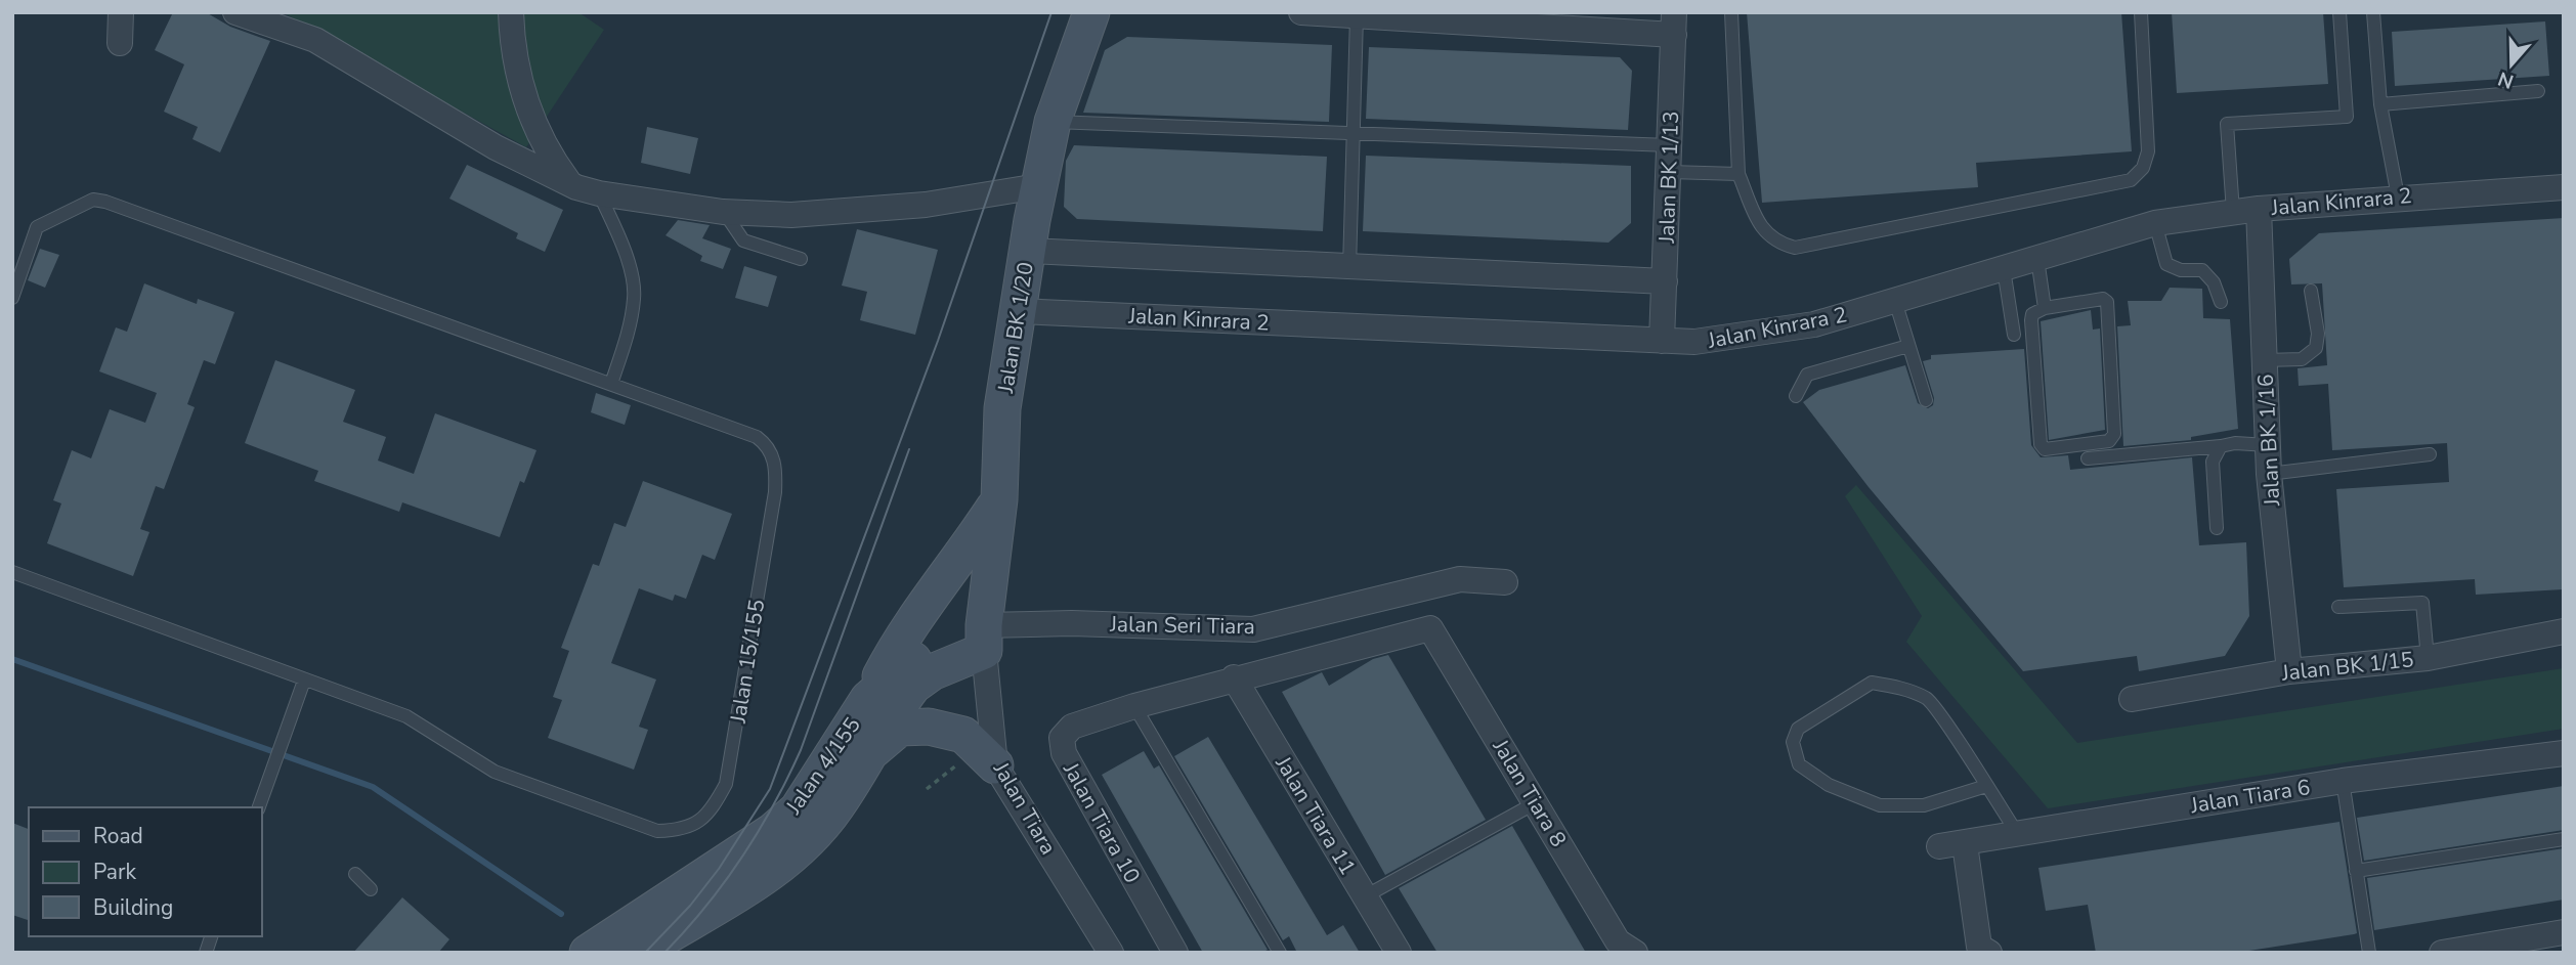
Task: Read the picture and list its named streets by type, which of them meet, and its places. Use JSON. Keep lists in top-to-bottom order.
{
  "streets": {
    "street": [
      "Jalan BK 1/13",
      "Jalan Kinrara 2",
      "Jalan BK 1/20",
      "Jalan BK 1/16",
      "Jalan Seri Tiara",
      "Jalan BK 1/15",
      "Jalan 4/155",
      "Jalan Tiara 8",
      "Jalan Tiara 6",
      "Jalan Tiara",
      "Jalan Tiara 11",
      "Jalan Tiara 10"
    ],
    "lane": ["Jalan 15/155"]
  },
  "crossings": [
    ["Jalan BK 1/13", "Jalan Kinrara 2"],
    ["Jalan Kinrara 2", "Jalan BK 1/20"],
    ["Jalan Kinrara 2", "Jalan BK 1/16"],
    ["Jalan BK 1/20", "Jalan Seri Tiara"],
    ["Jalan BK 1/20", "Jalan 4/155"],
    ["Jalan BK 1/20", "Jalan Tiara"],
    ["Jalan BK 1/16", "Jalan BK 1/15"],
    ["Jalan Seri Tiara", "Jalan 4/155"],
    ["Jalan Seri Tiara", "Jalan Tiara"],
    ["Jalan 4/155", "Jalan Tiara"],
    ["Jalan Tiara 8", "Jalan Tiara 10"],
    ["Jalan Tiara 11", "Jalan Tiara 10"]
  ],
  "legend": ["Road", "Park", "Building"],
  "north": "bottom"
}
